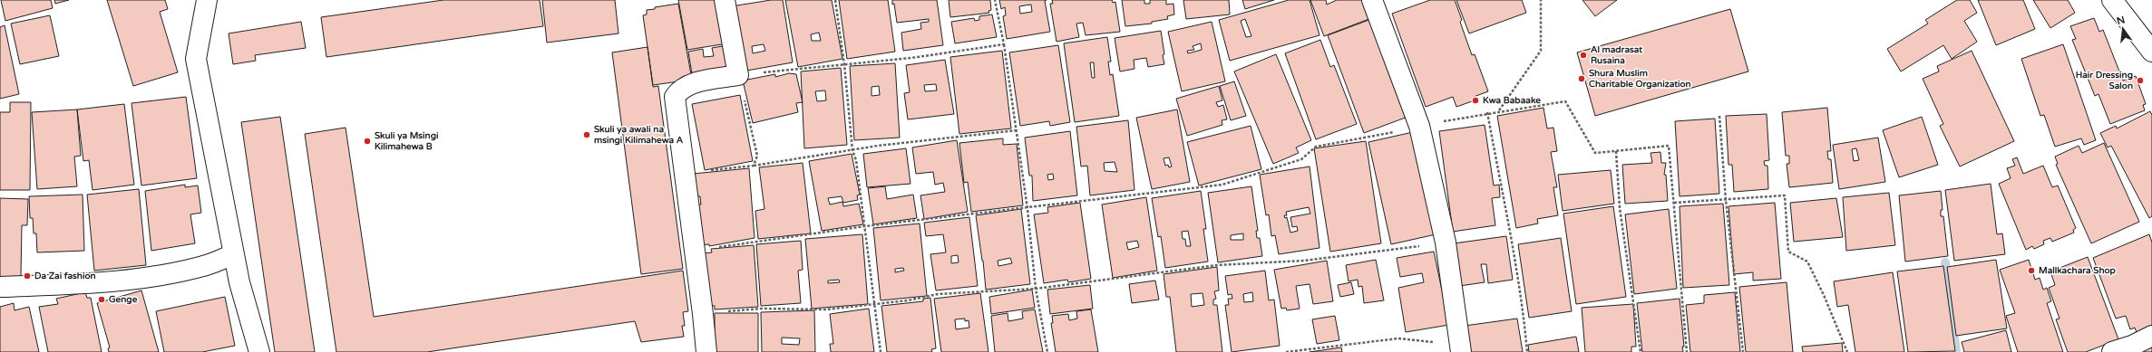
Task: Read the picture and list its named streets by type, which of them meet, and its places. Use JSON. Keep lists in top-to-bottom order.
{
  "places": [
    "Al madrasat Rusaina",
    "Shura Muslim Charitable Organization",
    "Hair Dressing Salon",
    "Kwa Babaake",
    "Skuli ya awali na msingi Kilimahewa A",
    "Skuli ya Msingi Kilimahewa B",
    "Mallkachara Shop",
    "Da Zai fashion",
    "Genge"
  ],
  "north": "top"
}
